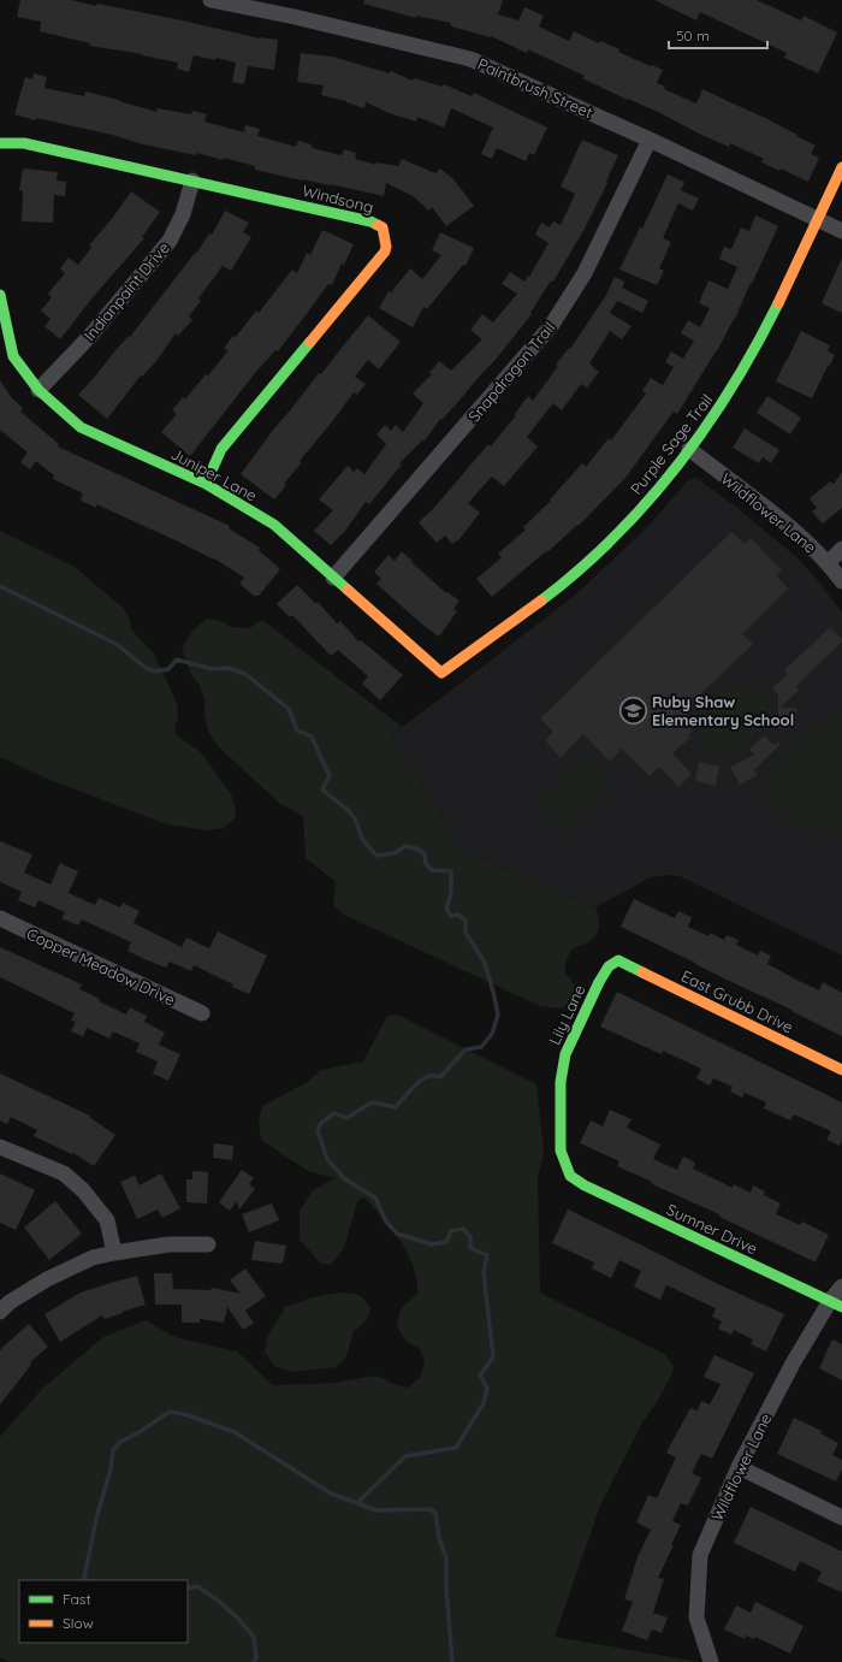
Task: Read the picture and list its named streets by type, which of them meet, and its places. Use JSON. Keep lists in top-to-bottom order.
{
  "streets": {
    "street": [
      "Paintbrush Street",
      "Windsong",
      "Indianpaint Drive",
      "Snapdragon Trail",
      "Purple Sage Trail",
      "Juniper Lane",
      "Wildflower Lane",
      "Copper Meadow Drive",
      "East Grubb Drive",
      "Lily Lane",
      "Sumner Drive"
    ]
  },
  "crossings": [
    ["Paintbrush Street", "Snapdragon Trail"],
    ["Paintbrush Street", "Purple Sage Trail"],
    ["Windsong", "Indianpaint Drive"],
    ["Windsong", "Juniper Lane"],
    ["Indianpaint Drive", "Juniper Lane"],
    ["Snapdragon Trail", "Juniper Lane"],
    ["Purple Sage Trail", "Juniper Lane"],
    ["Purple Sage Trail", "Wildflower Lane"],
    ["Wildflower Lane", "Sumner Drive"],
    ["East Grubb Drive", "Lily Lane"],
    ["Lily Lane", "Sumner Drive"]
  ],
  "places": {
    "school or university": ["Ruby Shaw Elementary School"]
  },
  "legend": ["Fast", "Slow"],
  "scale_bar": "50 m"
}
